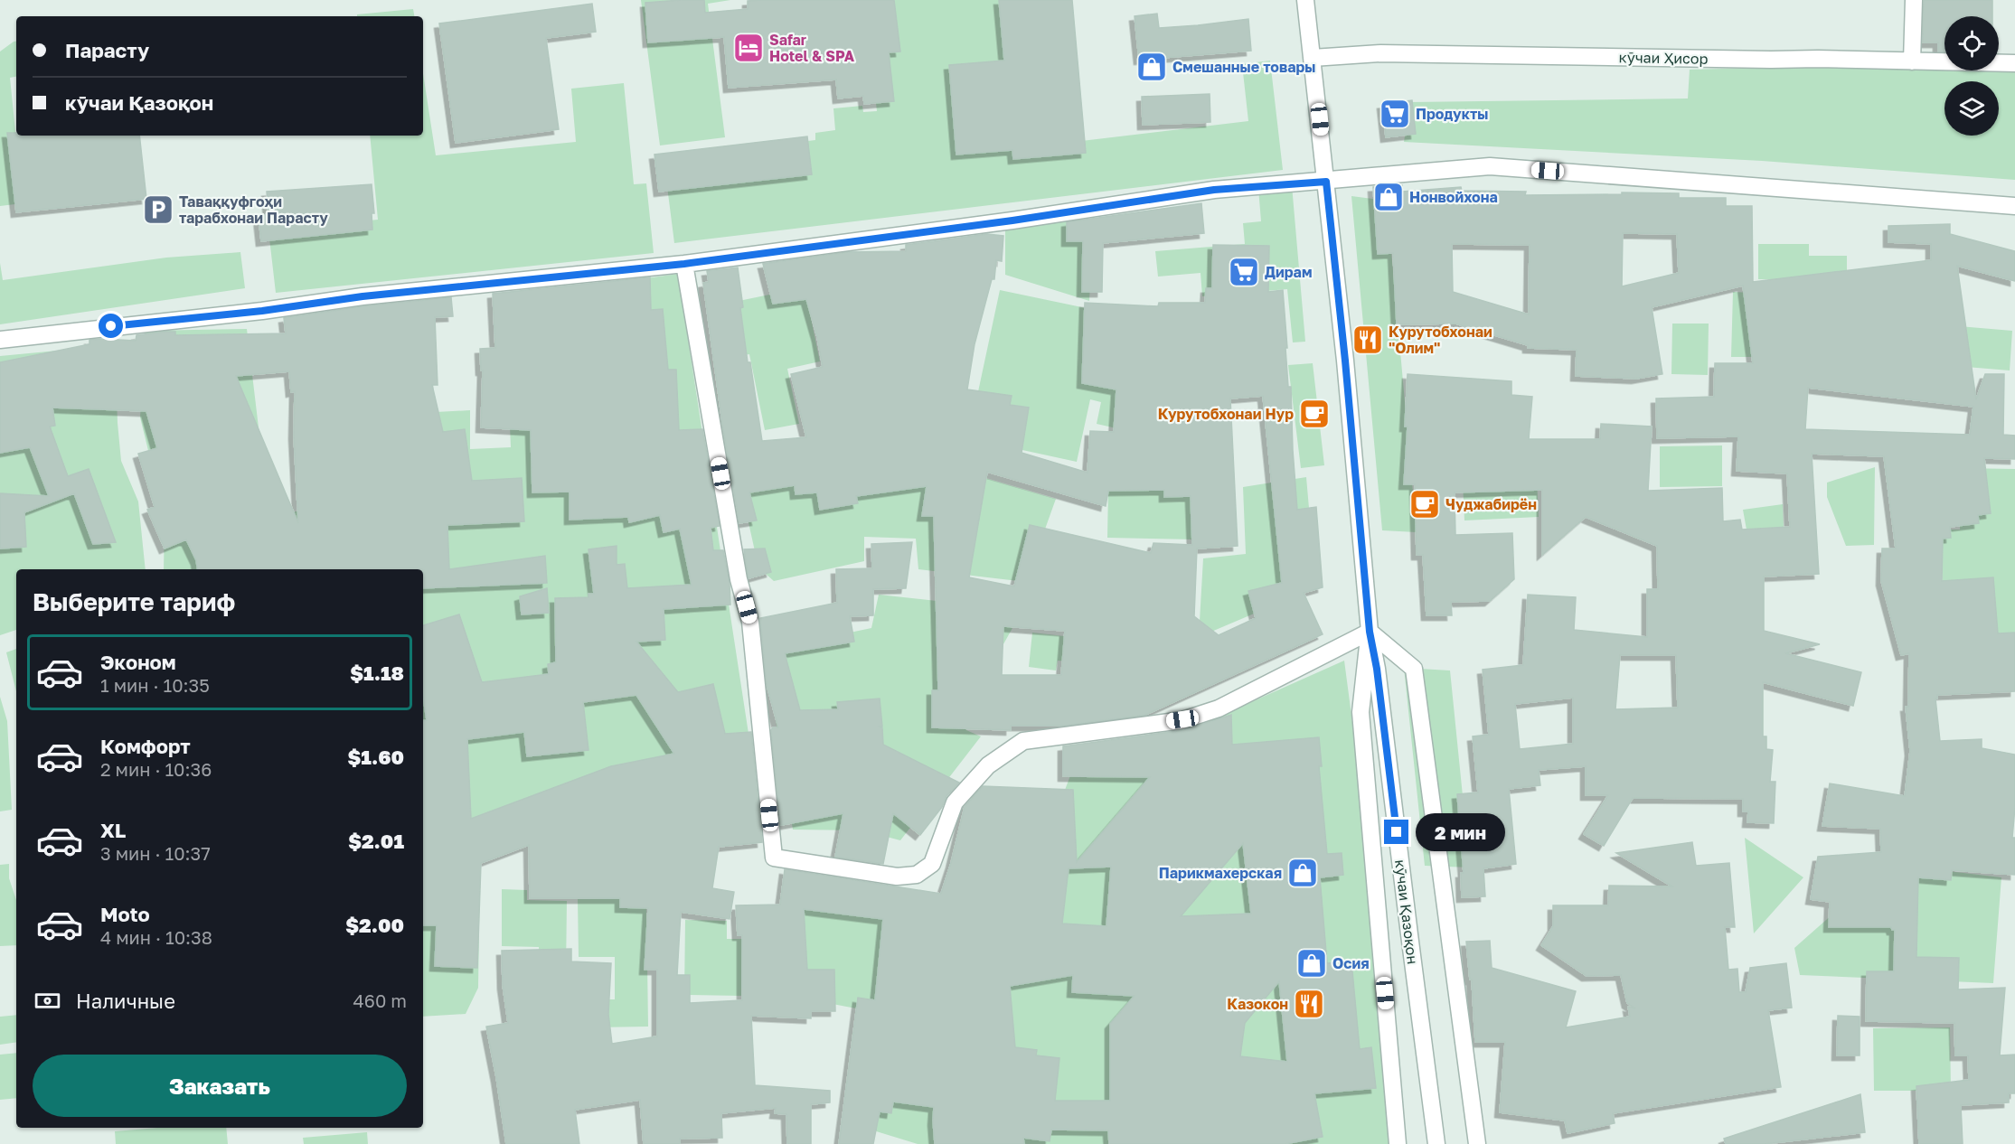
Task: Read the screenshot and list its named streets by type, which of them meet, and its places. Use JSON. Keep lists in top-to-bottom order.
{
  "streets": {
    "street": ["кӯчаи Ҳисор", "кӯчаи Қазоқон"]
  },
  "crossings": [
    ["кӯчаи Ҳисор", "кӯчаи Қазоқон"]
  ],
  "places": {
    "hotel": ["Safar Hotel & SPA"],
    "shop": [
      "Смешанные товары",
      "Нонвойхона",
      "Парикмахерская",
      "Осия"
    ],
    "supermarket": ["Продукты", "Дирам"],
    "parking": ["Таваққуфгоҳи тарабхонаи Парасту"],
    "restaurant": ["Курутобхонаи \"Олим\"", "Казокон"],
    "cafe": ["Курутобхонаи Нур", "Чуджабирён"]
  },
  "page": {
    "banner": ["Парасту", "кӯчаи Қазоқон"],
    "heading": "Выберите тариф",
    "list": [
      {
        "name": "Эконом",
        "note": "1 мин · 10:35",
        "value": "$1.18"
      },
      {
        "name": "Комфорт",
        "note": "2 мин · 10:36",
        "value": "$1.60"
      },
      {
        "name": "XL",
        "note": "3 мин · 10:37",
        "value": "$2.01"
      },
      {
        "name": "Moto",
        "note": "4 мин · 10:38",
        "value": "$2.00"
      }
    ],
    "bubble": "2 мин",
    "pay": ["Наличные", "460 m"],
    "buttons": "Заказать"
  }
}
